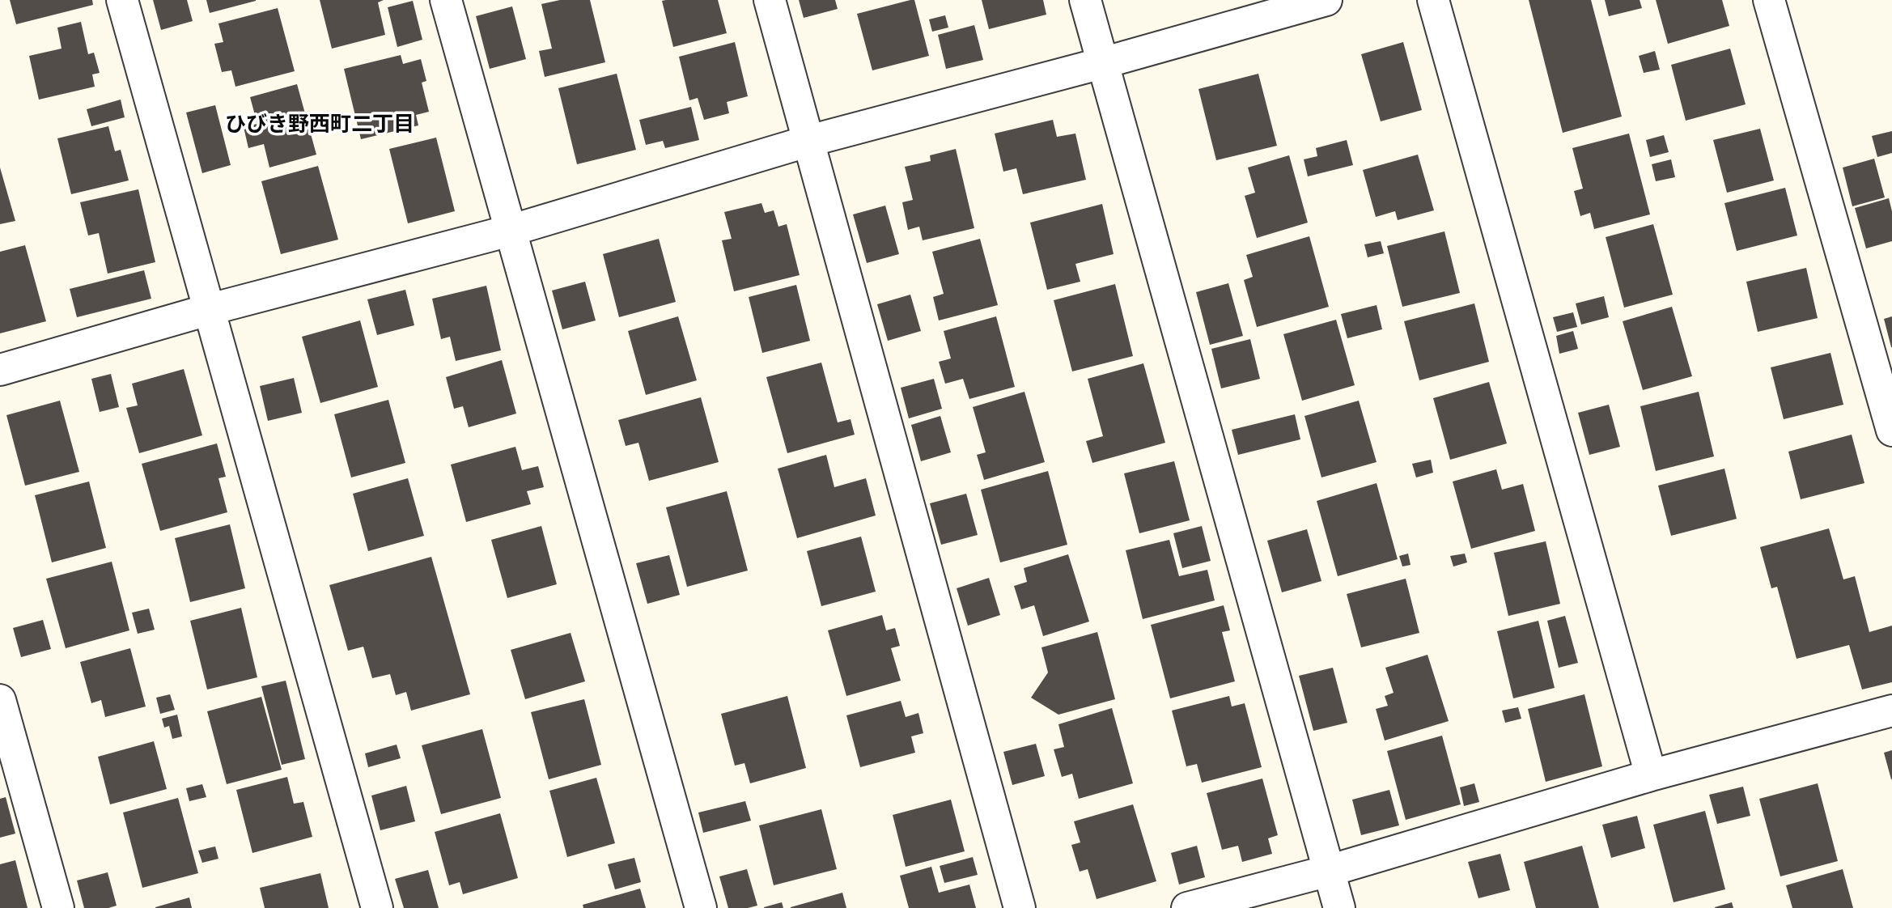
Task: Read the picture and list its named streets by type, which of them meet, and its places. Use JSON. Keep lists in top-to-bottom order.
{
  "districts": ["ひびき野西町二丁目"]
}
